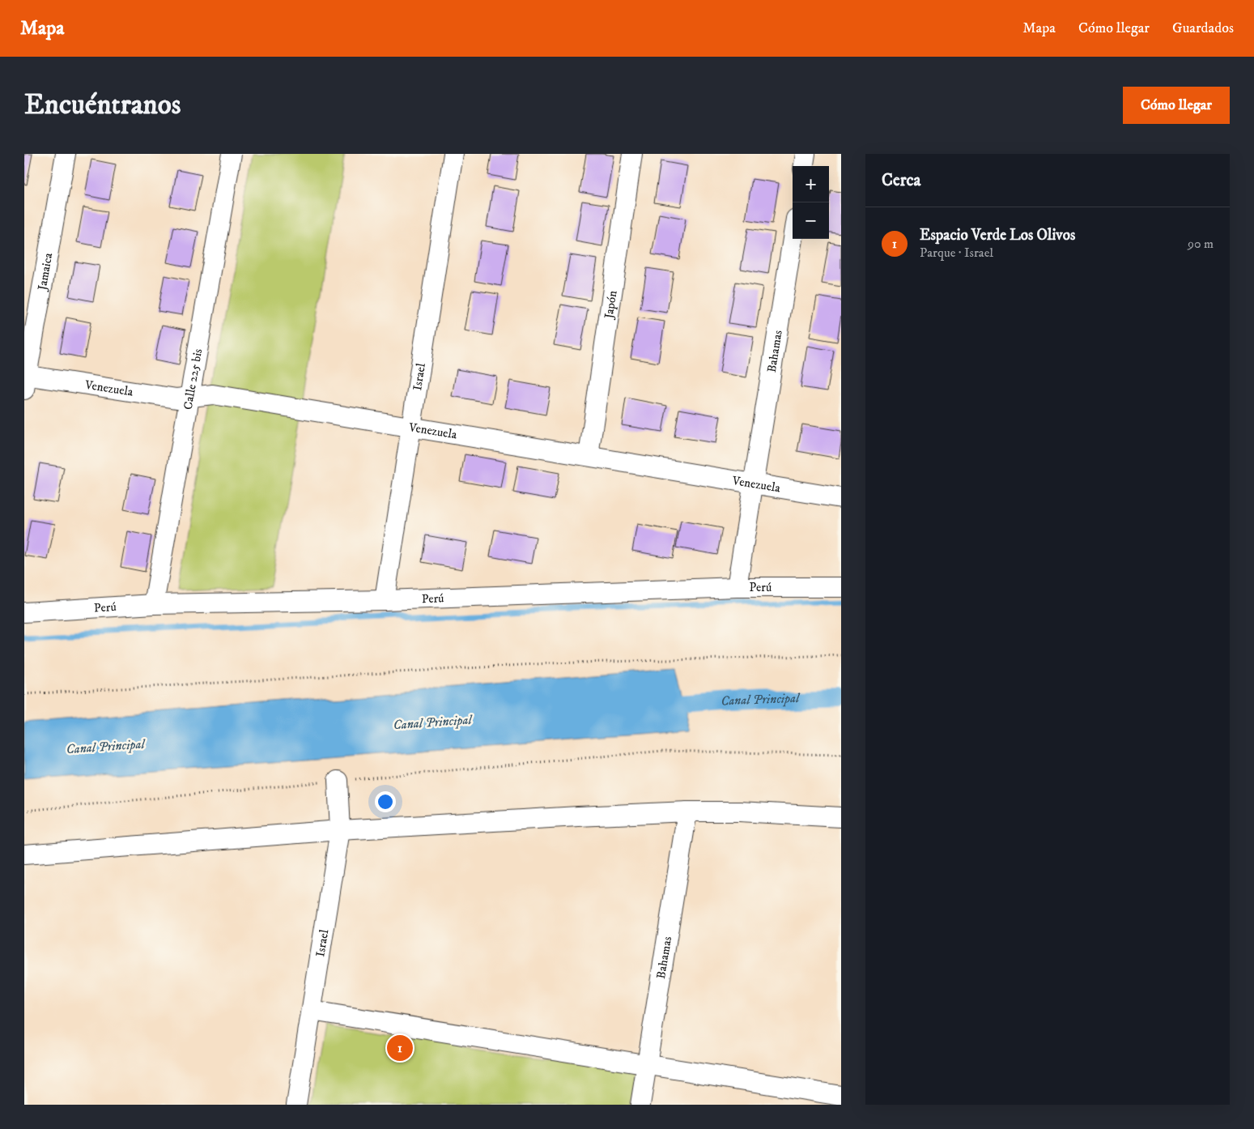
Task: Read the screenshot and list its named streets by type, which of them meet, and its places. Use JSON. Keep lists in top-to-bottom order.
{
  "streets": {
    "street": [
      "Jamaica",
      "Japón",
      "Bahamas",
      "Israel",
      "Calle 225 bis",
      "Venezuela",
      "Perú"
    ]
  },
  "crossings": [
    ["Jamaica", "Venezuela"],
    ["Japón", "Venezuela"],
    ["Bahamas", "Venezuela"],
    ["Bahamas", "Perú"],
    ["Israel", "Venezuela"],
    ["Israel", "Perú"],
    ["Calle 225 bis", "Venezuela"],
    ["Calle 225 bis", "Perú"]
  ],
  "water": ["Canal Principal"],
  "page": {
    "header": "Mapa",
    "nav": ["Mapa", "Cómo llegar", "Guardados"],
    "buttons": "Cómo llegar",
    "title": "Encuéntranos",
    "heading": "Cerca",
    "map_buttons": ["+", "−"],
    "list": [
      {
        "mark": "1",
        "name": "Espacio Verde Los Olivos",
        "note": "Parque · Israel",
        "value": "90 m"
      }
    ],
    "pins": "1"
  }
}
